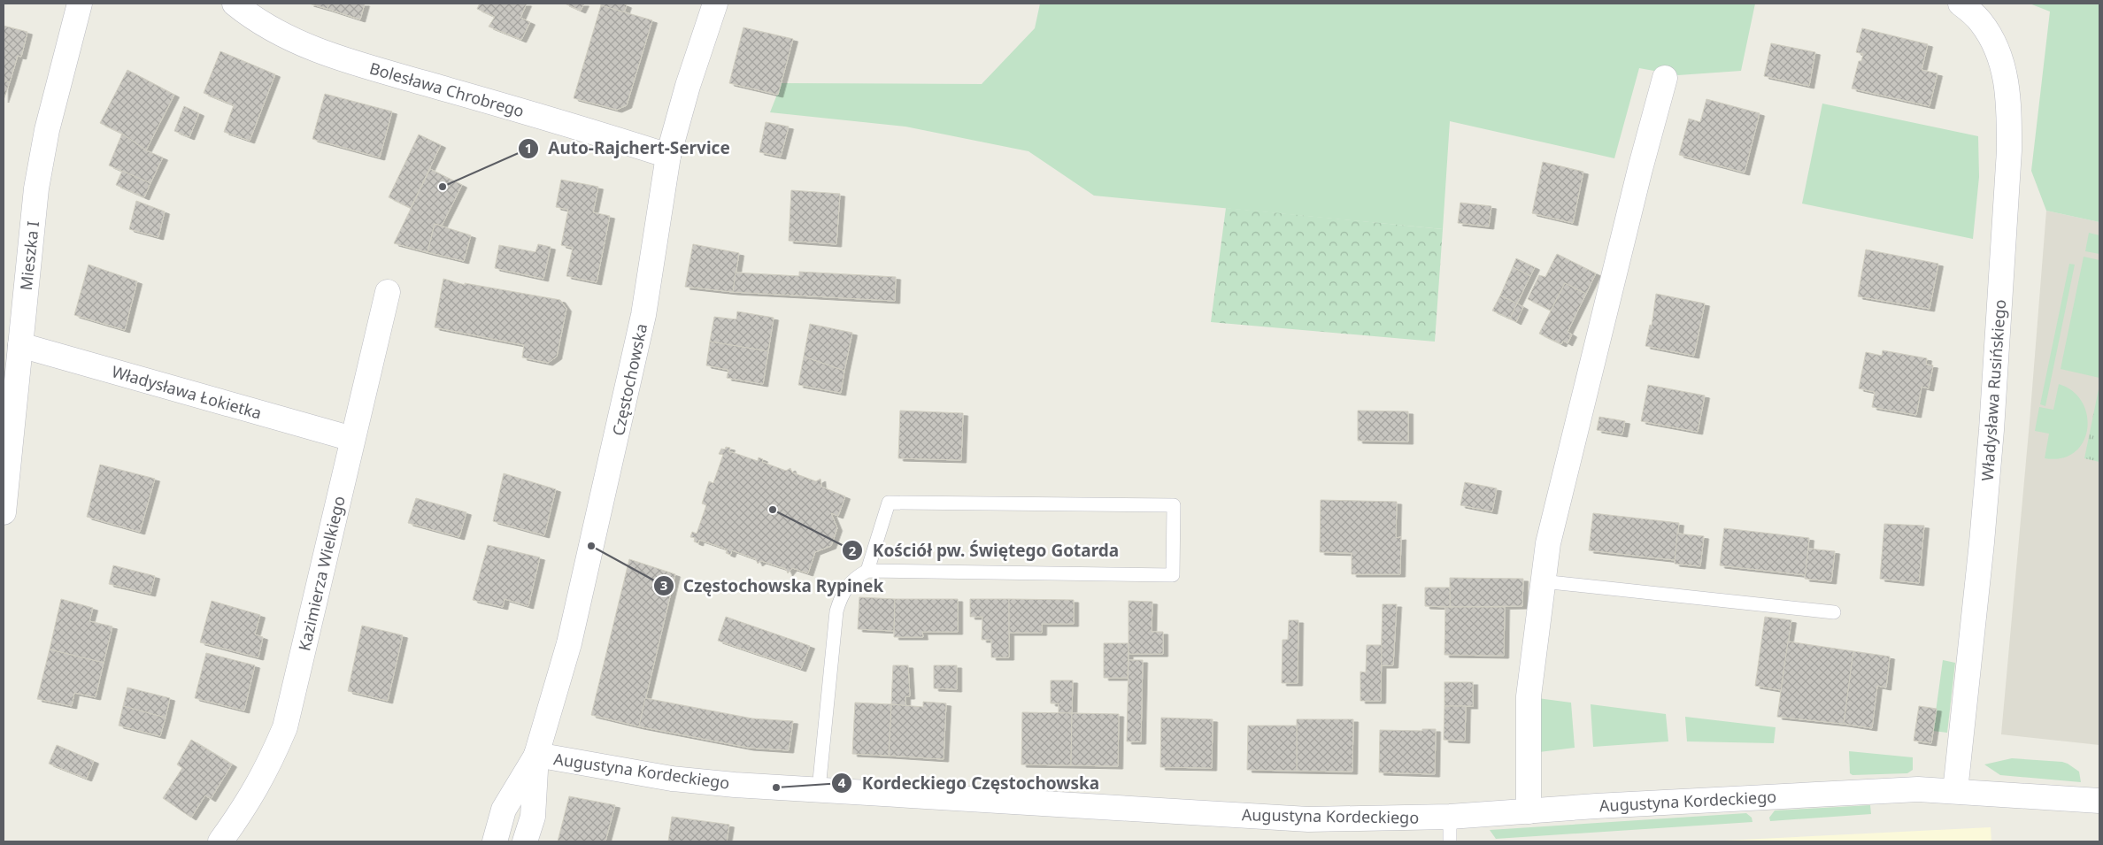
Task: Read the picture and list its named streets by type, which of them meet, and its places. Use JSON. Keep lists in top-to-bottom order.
{
  "streets": {
    "street": [
      "Bolesława Chrobrego",
      "Mieszka I",
      "Częstochowska",
      "Władysława Rusińskiego",
      "Władysława Łokietka",
      "Kazimierza Wielkiego",
      "Augustyna Kordeckiego"
    ]
  },
  "crossings": [
    ["Bolesława Chrobrego", "Częstochowska"],
    ["Mieszka I", "Władysława Łokietka"],
    ["Częstochowska", "Augustyna Kordeckiego"],
    ["Władysława Rusińskiego", "Augustyna Kordeckiego"],
    ["Władysława Łokietka", "Kazimierza Wielkiego"]
  ],
  "places": [
    "Auto-Rajchert-Service",
    "Kościół pw. Świętego Gotarda",
    "Częstochowska Rypinek",
    "Kordeckiego Częstochowska"
  ]
}
